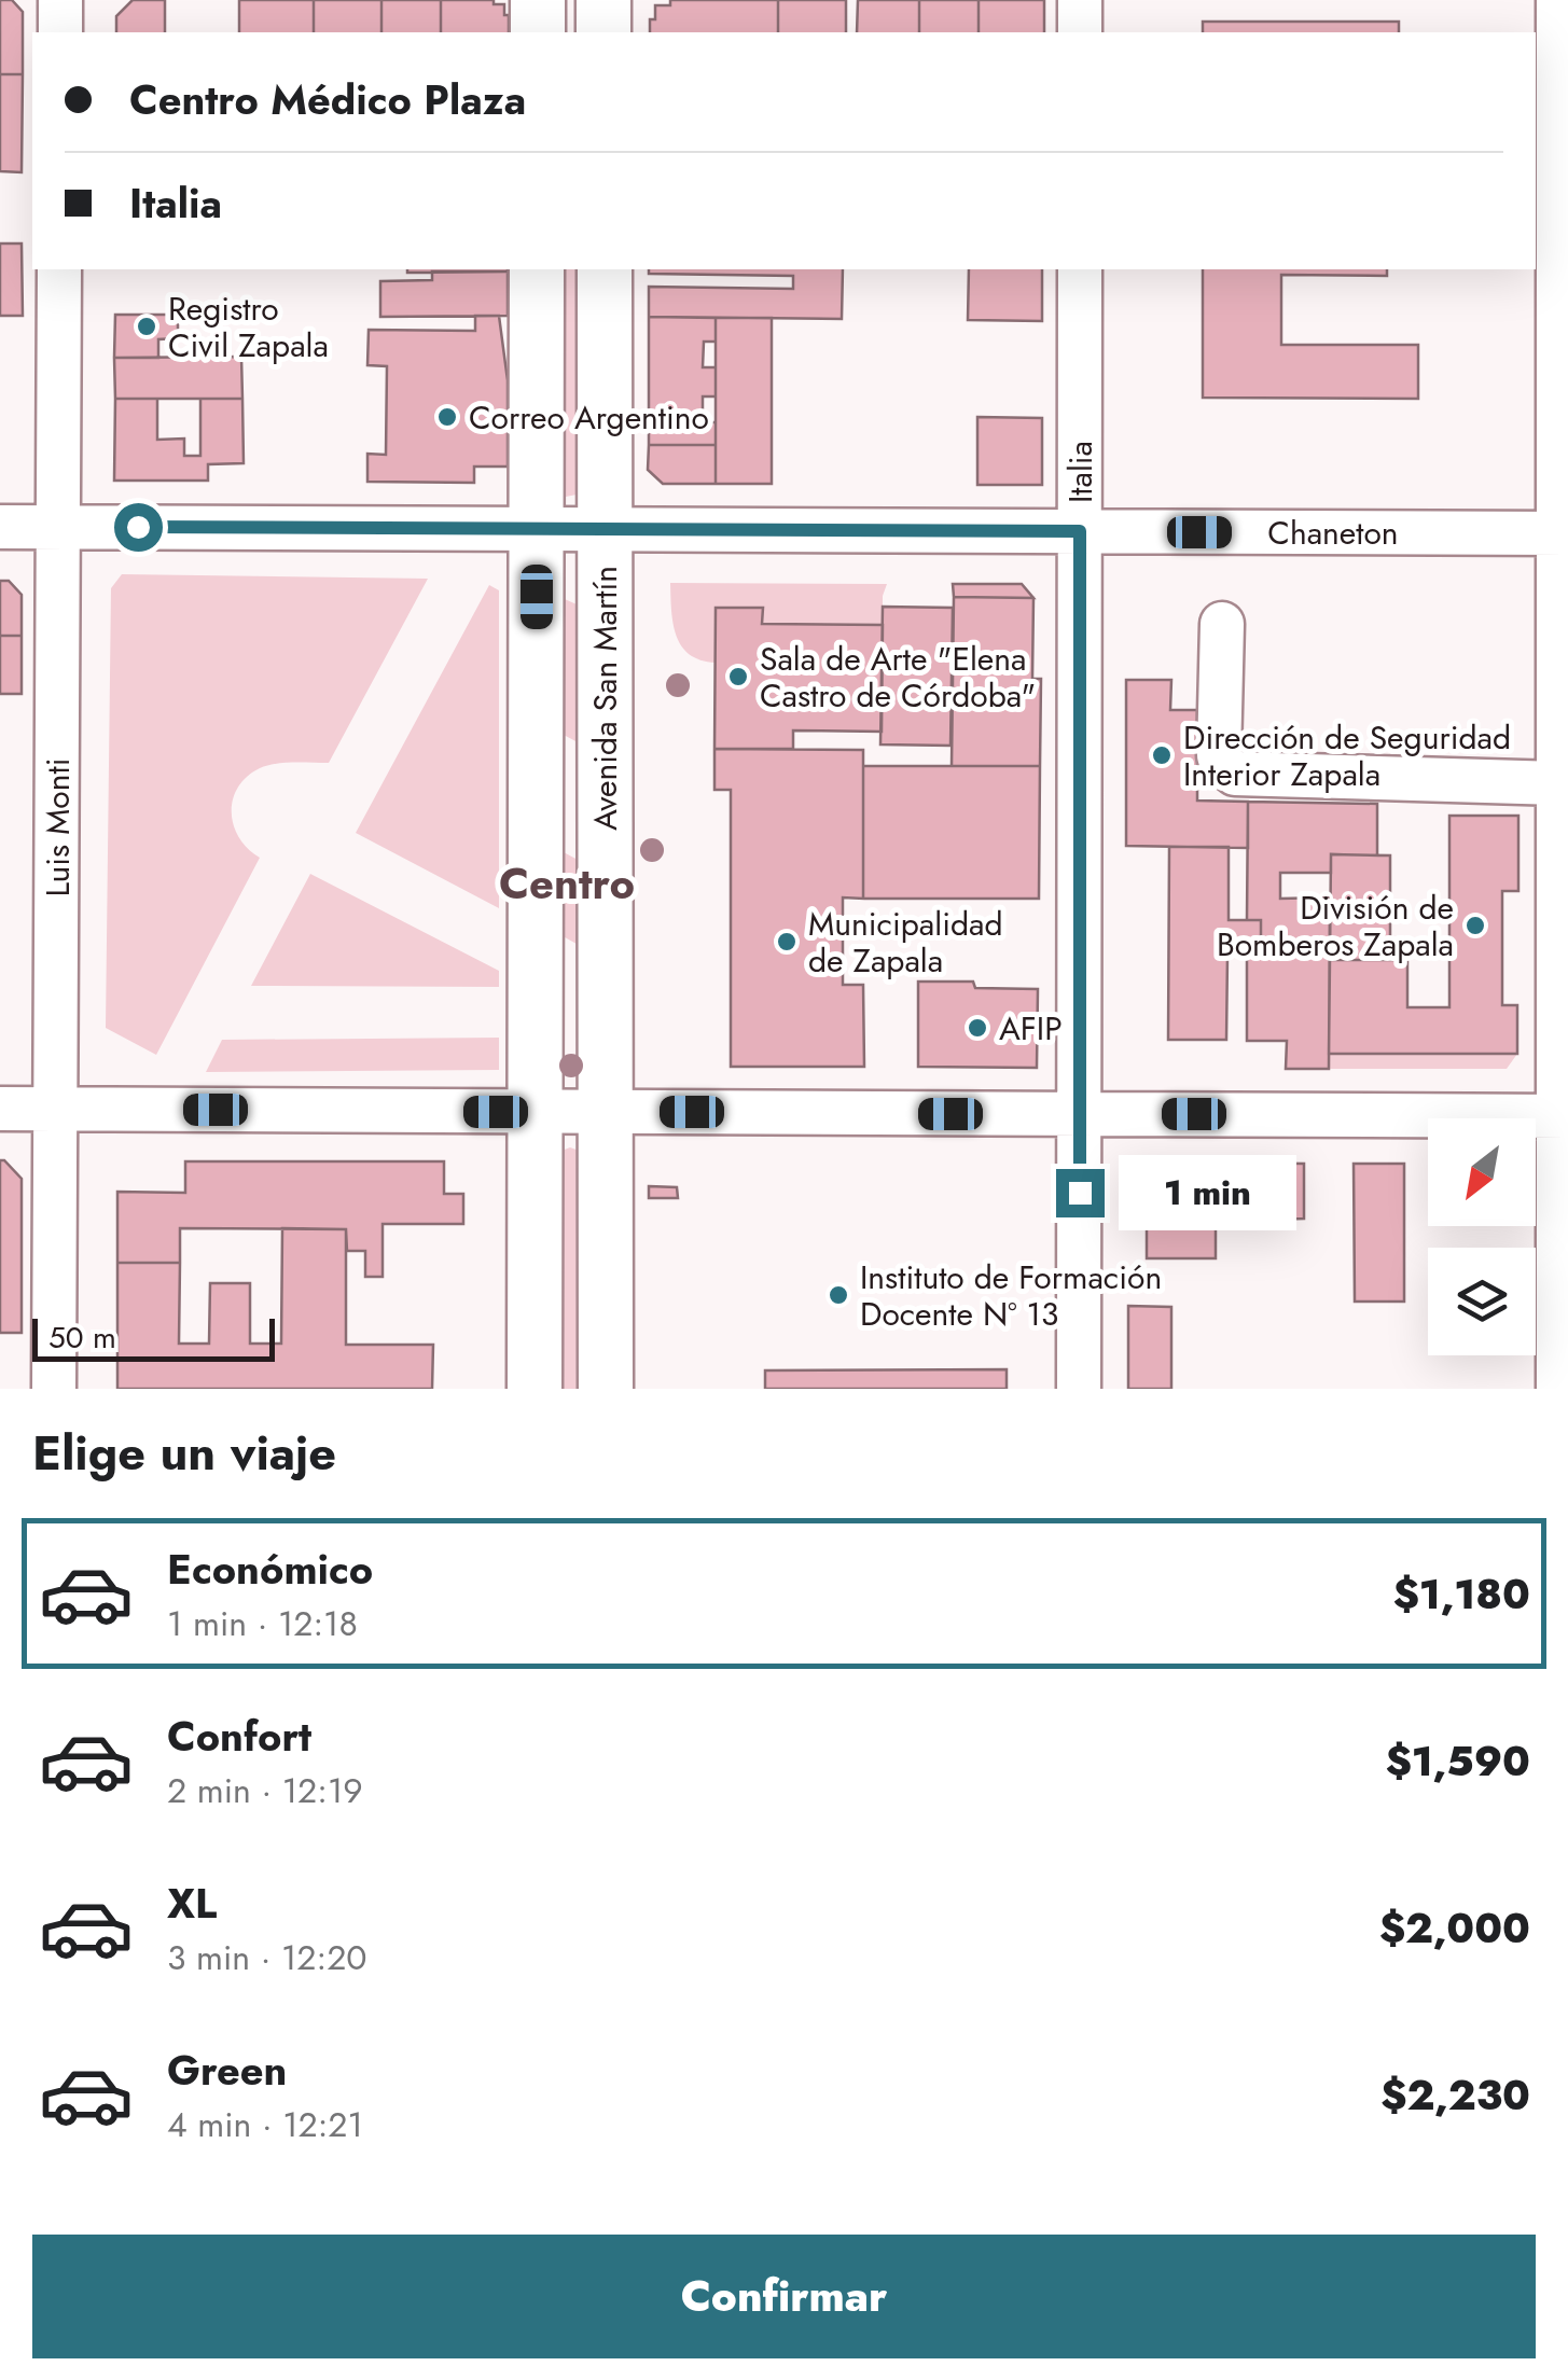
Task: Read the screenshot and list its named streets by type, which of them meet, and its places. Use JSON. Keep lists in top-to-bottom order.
{
  "streets": {
    "main road": ["Avenida San Martín"],
    "street": ["Italia", "Chaneton", "Luis Monti"]
  },
  "crossings": [
    ["Italia", "Chaneton"],
    ["Chaneton", "Avenida San Martín"],
    ["Chaneton", "Luis Monti"]
  ],
  "districts": ["Centro"],
  "places": [
    "Registro Civil Zapala",
    "Correo Argentino",
    "Sala de Arte \"Elena Castro de Córdoba\"",
    "Dirección de Seguridad Interior Zapala",
    "División de Bomberos Zapala",
    "Municipalidad de Zapala",
    "AFIP",
    "Instituto de Formación Docente N° 13"
  ],
  "scale_bar": "50 m",
  "north": "bottom left",
  "page": {
    "banner": ["Centro Médico Plaza", "Italia"],
    "bubble": "1 min",
    "scale": "50 m",
    "heading": "Elige un viaje",
    "list": [
      {
        "name": "Económico",
        "note": "1 min · 12:18",
        "value": "$1,180"
      },
      {
        "name": "Confort",
        "note": "2 min · 12:19",
        "value": "$1,590"
      },
      {
        "name": "XL",
        "note": "3 min · 12:20",
        "value": "$2,000"
      },
      {
        "name": "Green",
        "note": "4 min · 12:21",
        "value": "$2,230"
      }
    ],
    "buttons": "Confirmar"
  }
}
